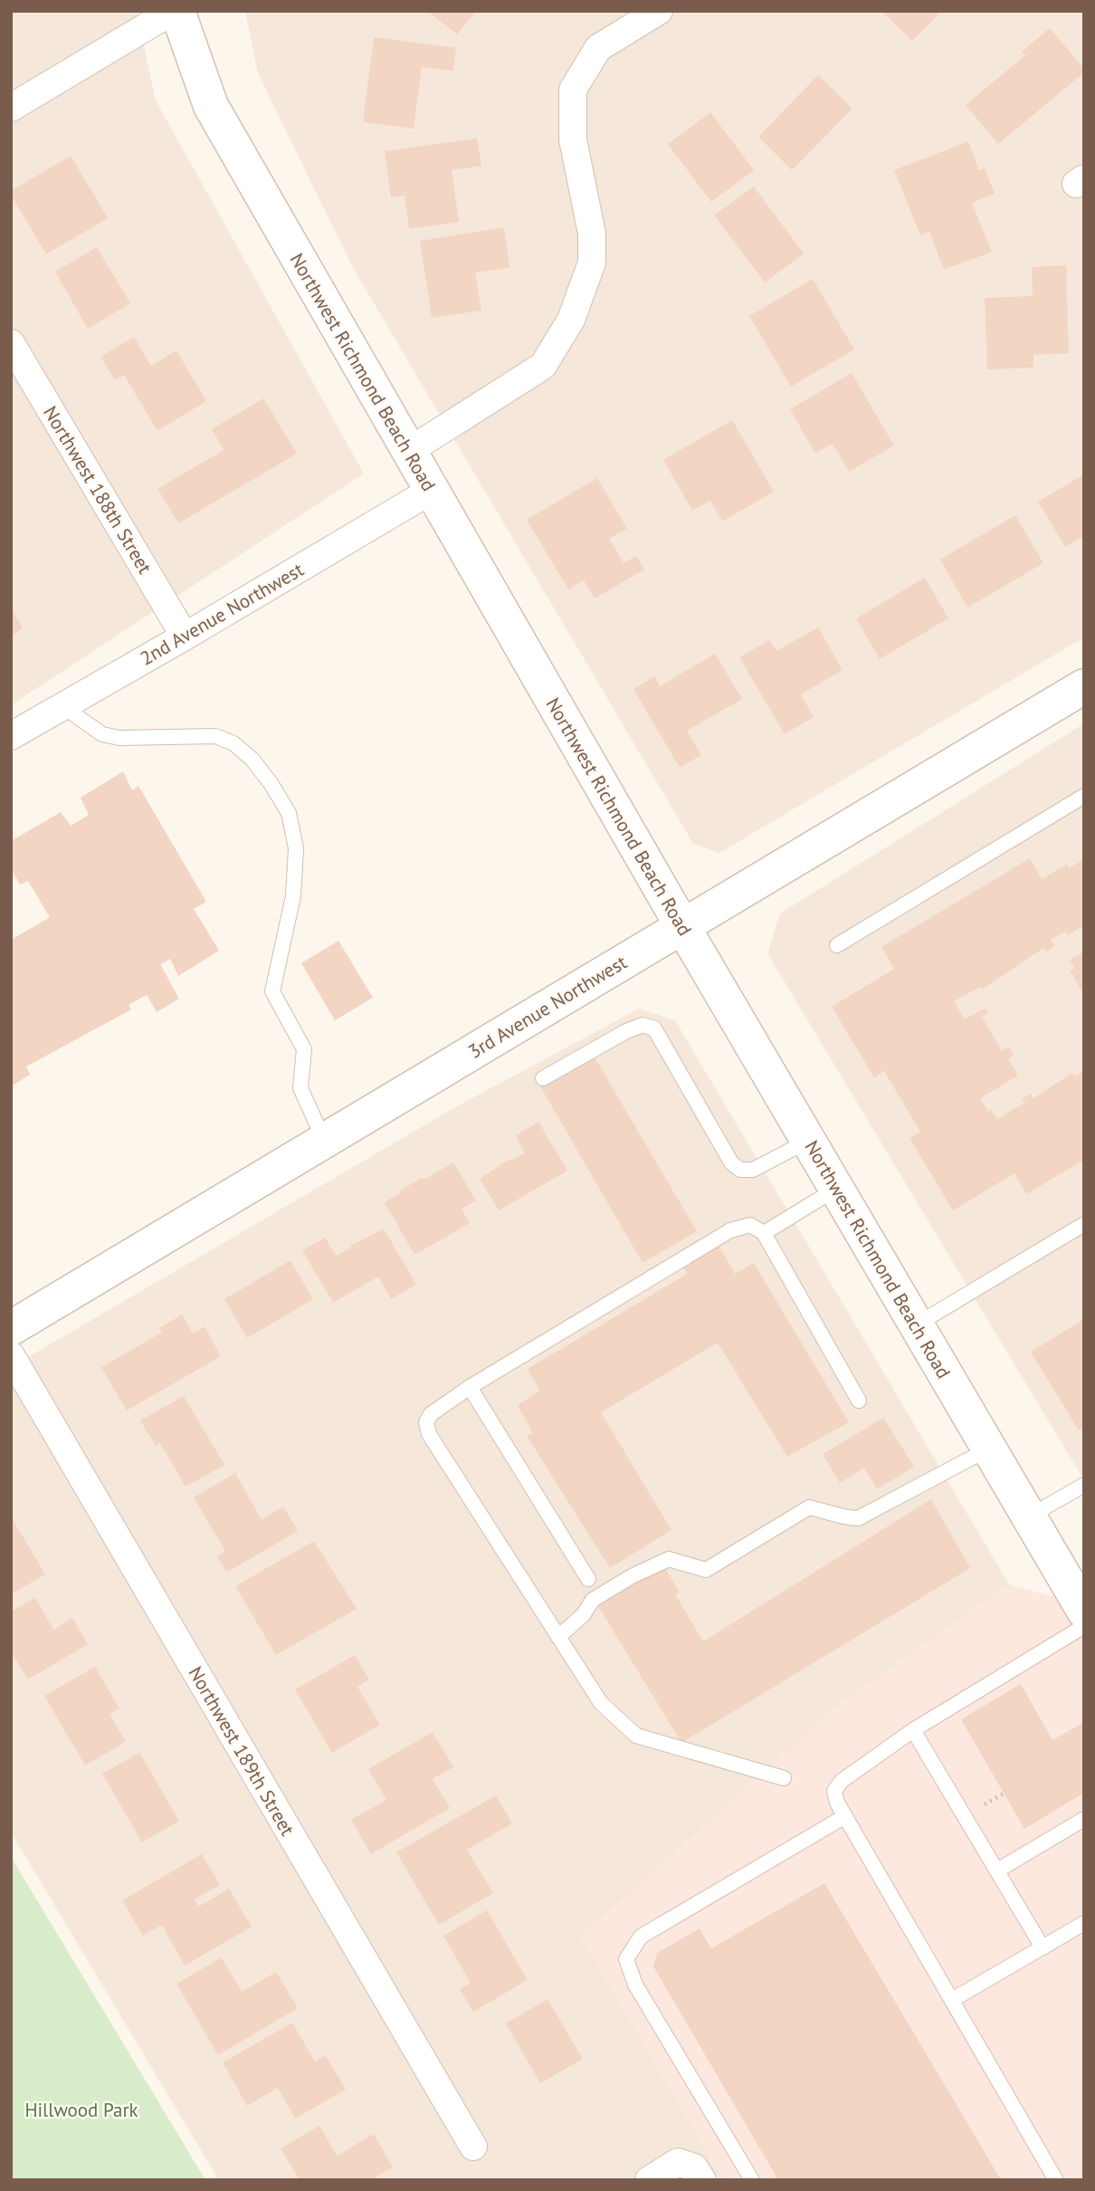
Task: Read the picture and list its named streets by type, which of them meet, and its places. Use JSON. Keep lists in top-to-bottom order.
{
  "streets": {
    "main road": ["Northwest Richmond Beach Road", "3rd Avenue Northwest"],
    "street": ["Northwest 188th Street", "2nd Avenue Northwest", "Northwest 189th Street"]
  },
  "crossings": [
    ["Northwest Richmond Beach Road", "2nd Avenue Northwest"],
    ["Northwest Richmond Beach Road", "3rd Avenue Northwest"],
    ["Northwest 188th Street", "2nd Avenue Northwest"]
  ],
  "parks": ["Hillwood Park"]
}
